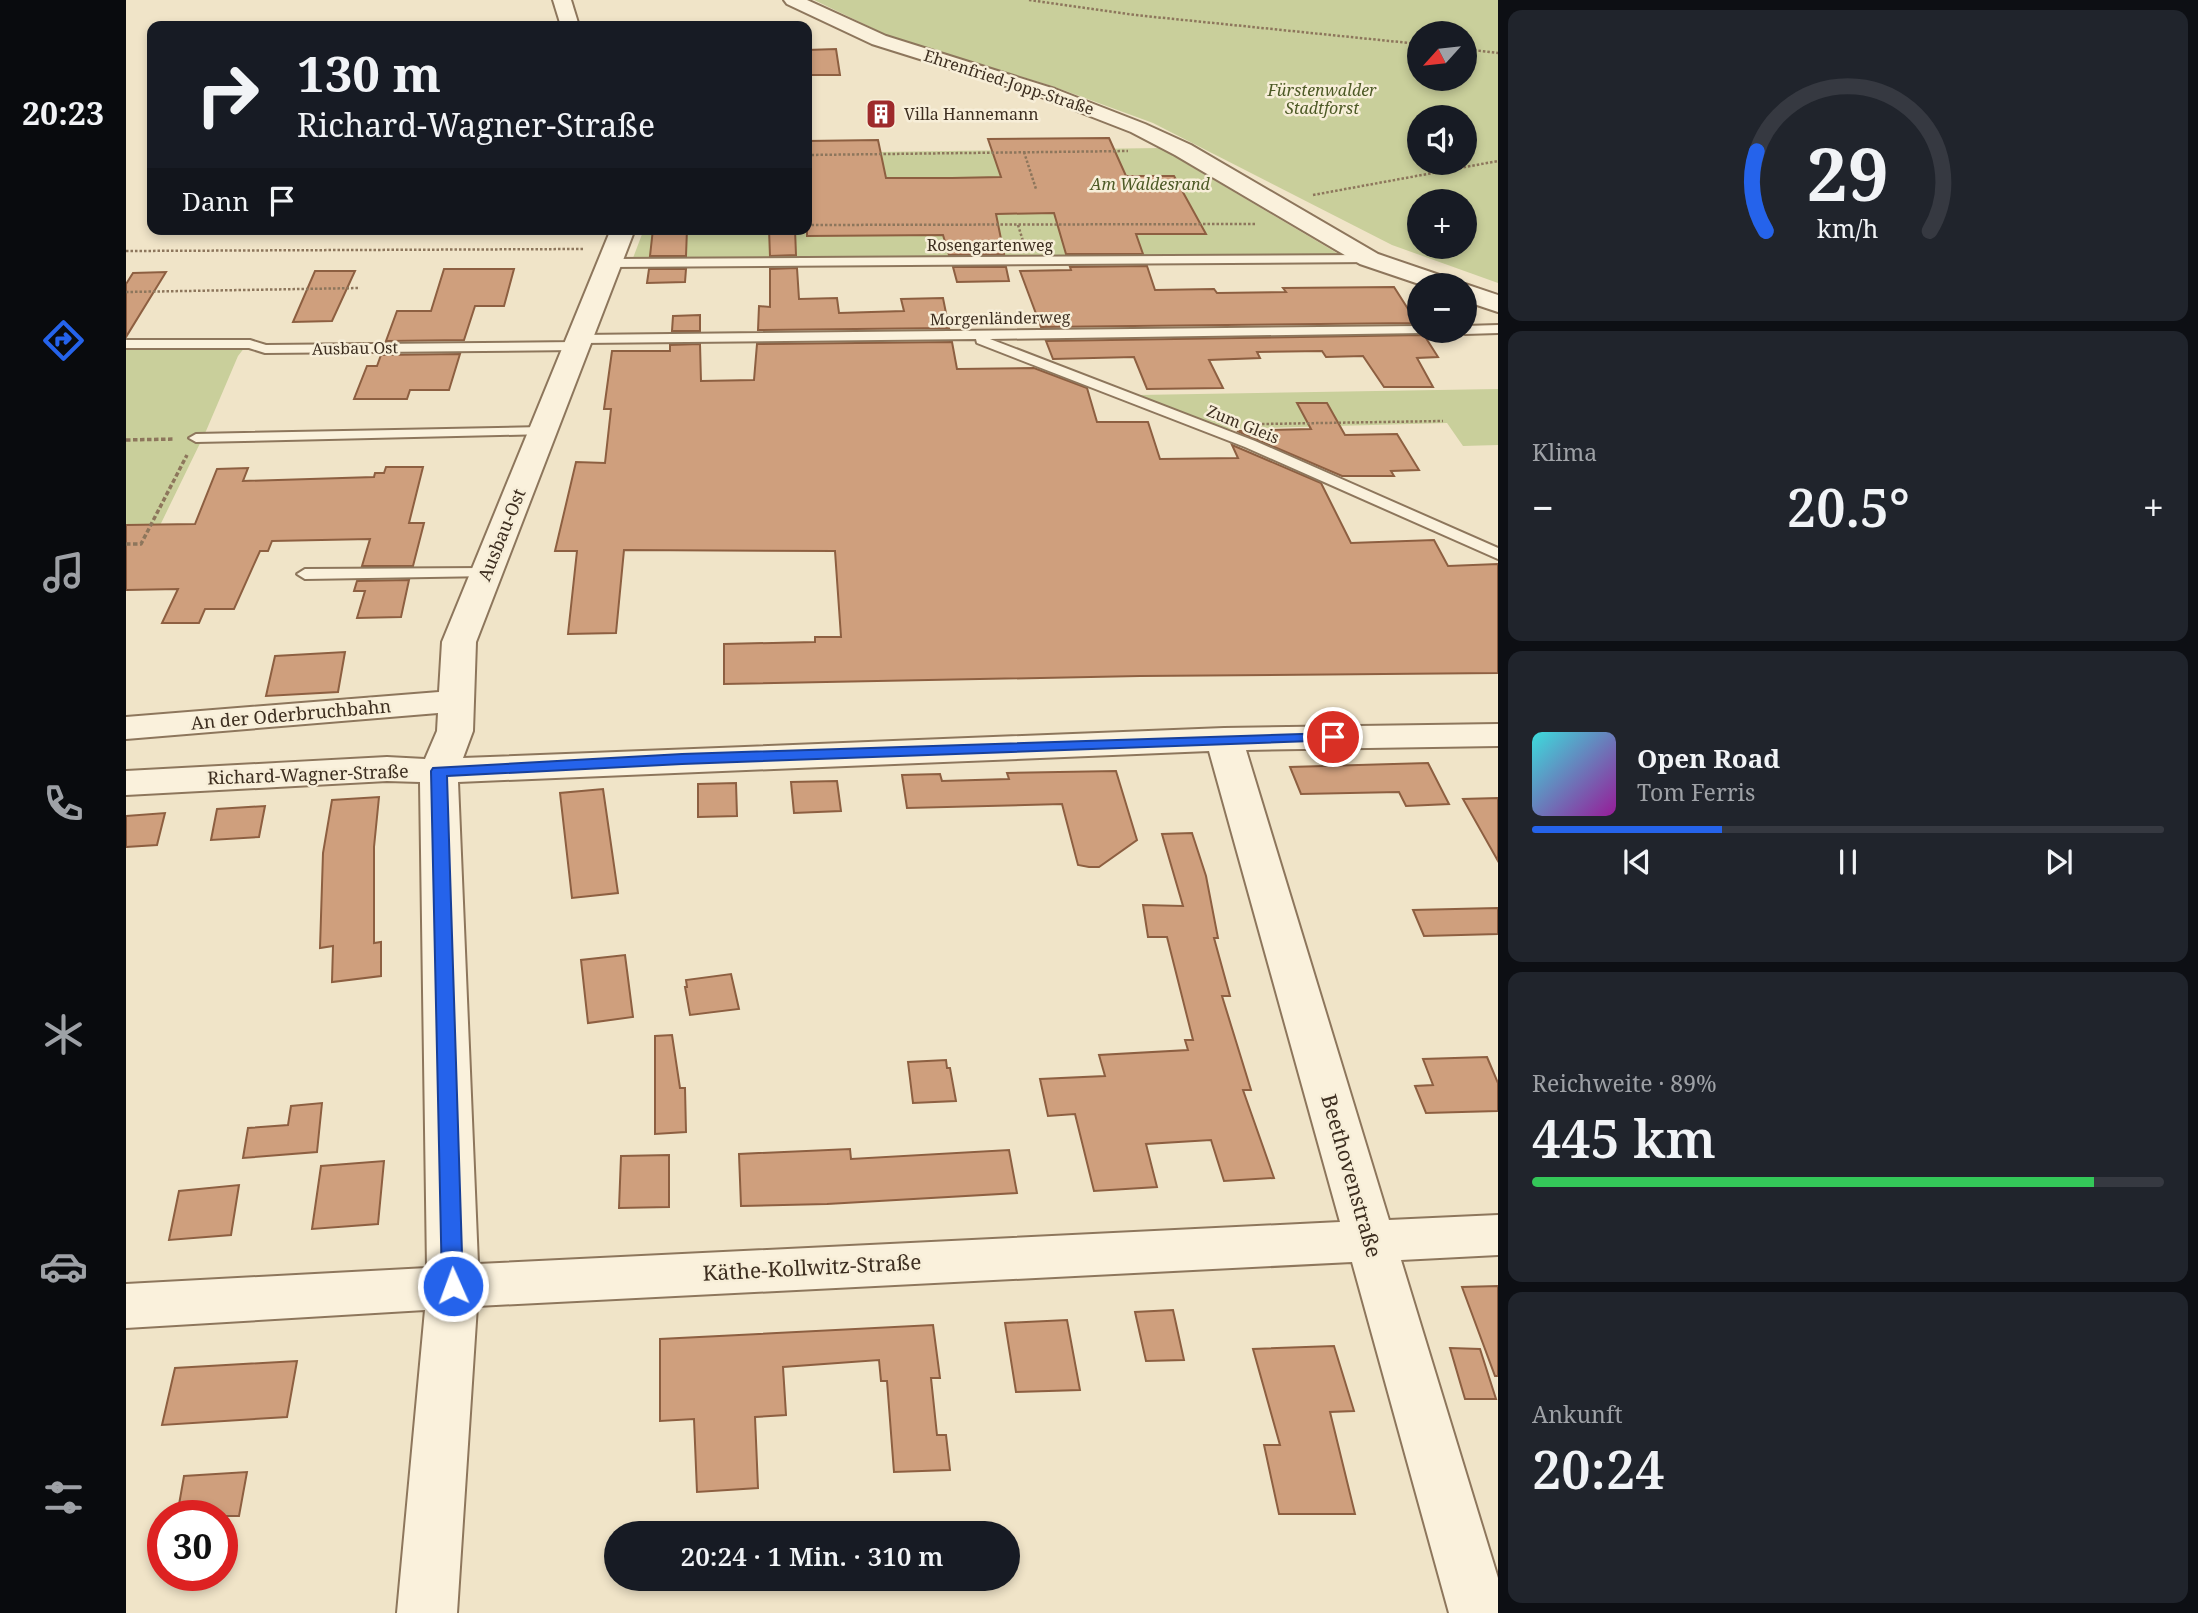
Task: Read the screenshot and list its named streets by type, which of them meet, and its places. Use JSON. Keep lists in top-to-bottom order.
{
  "streets": {
    "street": [
      "Ehrenfried-Jopp-Straße",
      "Ausbau-Ost",
      "An der Oderbruchbahn",
      "Richard-Wagner-Straße",
      "Beethovenstraße",
      "Käthe-Kollwitz-Straße"
    ],
    "lane": [
      "Rosengartenweg",
      "Morgenländerweg",
      "Ausbau Ost",
      "Zum Gleis"
    ]
  },
  "crossings": [
    ["Ehrenfried-Jopp-Straße", "Rosengartenweg"],
    ["Rosengartenweg", "Ausbau-Ost"],
    ["Morgenländerweg", "Ausbau Ost"],
    ["Morgenländerweg", "Zum Gleis"],
    ["Morgenländerweg", "Ausbau-Ost"],
    ["Ausbau Ost", "Ausbau-Ost"],
    ["Ausbau-Ost", "An der Oderbruchbahn"],
    ["Ausbau-Ost", "Richard-Wagner-Straße"],
    ["Ausbau-Ost", "Käthe-Kollwitz-Straße"],
    ["An der Oderbruchbahn", "Richard-Wagner-Straße"],
    ["Richard-Wagner-Straße", "Beethovenstraße"],
    ["Beethovenstraße", "Käthe-Kollwitz-Straße"]
  ],
  "parks": ["Fürstenwalder Stadtforst", "Am Waldesrand"],
  "places": {
    "building": ["Villa Hannemann"]
  },
  "north": "bottom left",
  "page": {
    "tabs": "20:23",
    "map_buttons": ["+", "−"],
    "turn": ["130 m", "Richard-Wagner-Straße"],
    "then": "Dann",
    "tile": [
      "Klima",
      ["Reichweite · 89%", "445 km"],
      ["Ankunft", "20:24"]
    ],
    "heat": ["−", "20.5°", "+"],
    "song": ["Open Road", "Tom Ferris"],
    "limit": "30",
    "trip": "20:24 · 1 Min. · 310 m",
    "gauge": ["29", "km/h"]
  }
}
